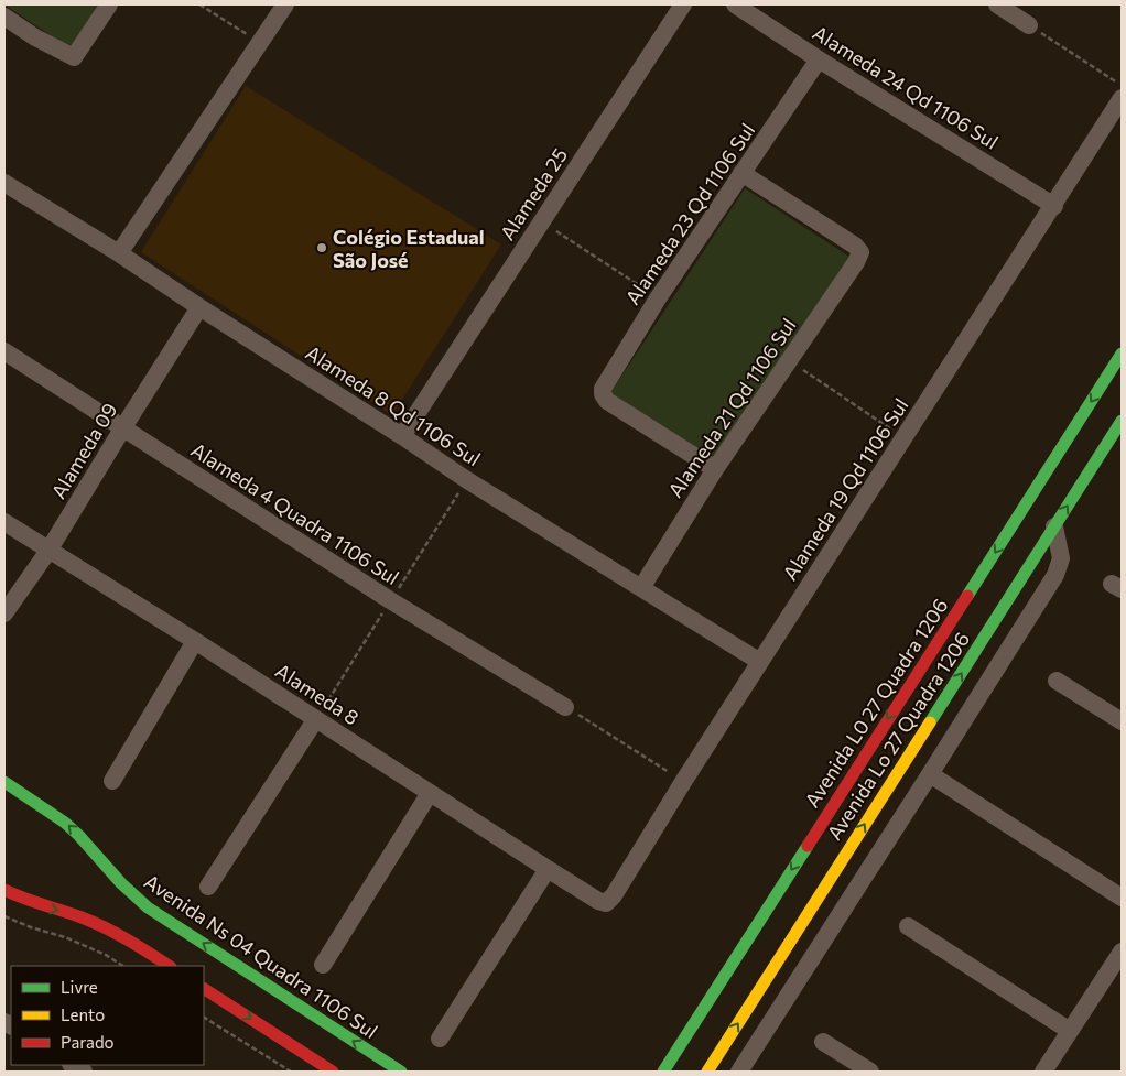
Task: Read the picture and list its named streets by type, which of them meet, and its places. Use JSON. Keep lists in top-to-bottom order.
{
  "streets": {
    "main road": ["Avenida L0 27 Quadra 1206", "Avenida Lo 27 Quadra 1206", "Avenida Ns 04 Quadra 1106 Sul"],
    "street": [
      "Alameda 24 Qd 1106 Sul",
      "Alameda 25",
      "Alameda 23 Qd 1106 Sul",
      "Alameda 8 Qd 1106 Sul",
      "Alameda 21 Qd 1106 Sul",
      "Alameda 09",
      "Alameda 19 Qd 1106 Sul",
      "Alameda 4 Quadra 1106 Sul",
      "Alameda 8"
    ]
  },
  "crossings": [
    ["Alameda 24 Qd 1106 Sul", "Alameda 23 Qd 1106 Sul"],
    ["Alameda 24 Qd 1106 Sul", "Alameda 19 Qd 1106 Sul"],
    ["Alameda 25", "Alameda 8 Qd 1106 Sul"],
    ["Alameda 23 Qd 1106 Sul", "Alameda 21 Qd 1106 Sul"],
    ["Alameda 8 Qd 1106 Sul", "Alameda 21 Qd 1106 Sul"],
    ["Alameda 8 Qd 1106 Sul", "Alameda 09"],
    ["Alameda 8 Qd 1106 Sul", "Alameda 19 Qd 1106 Sul"],
    ["Alameda 09", "Alameda 4 Quadra 1106 Sul"],
    ["Alameda 09", "Alameda 8"],
    ["Alameda 19 Qd 1106 Sul", "Alameda 8"]
  ],
  "one_way": ["Avenida L0 27 Quadra 1206", "Avenida Lo 27 Quadra 1206"],
  "places": ["Colégio Estadual São José"],
  "legend": ["Livre", "Lento", "Parado"]
}
